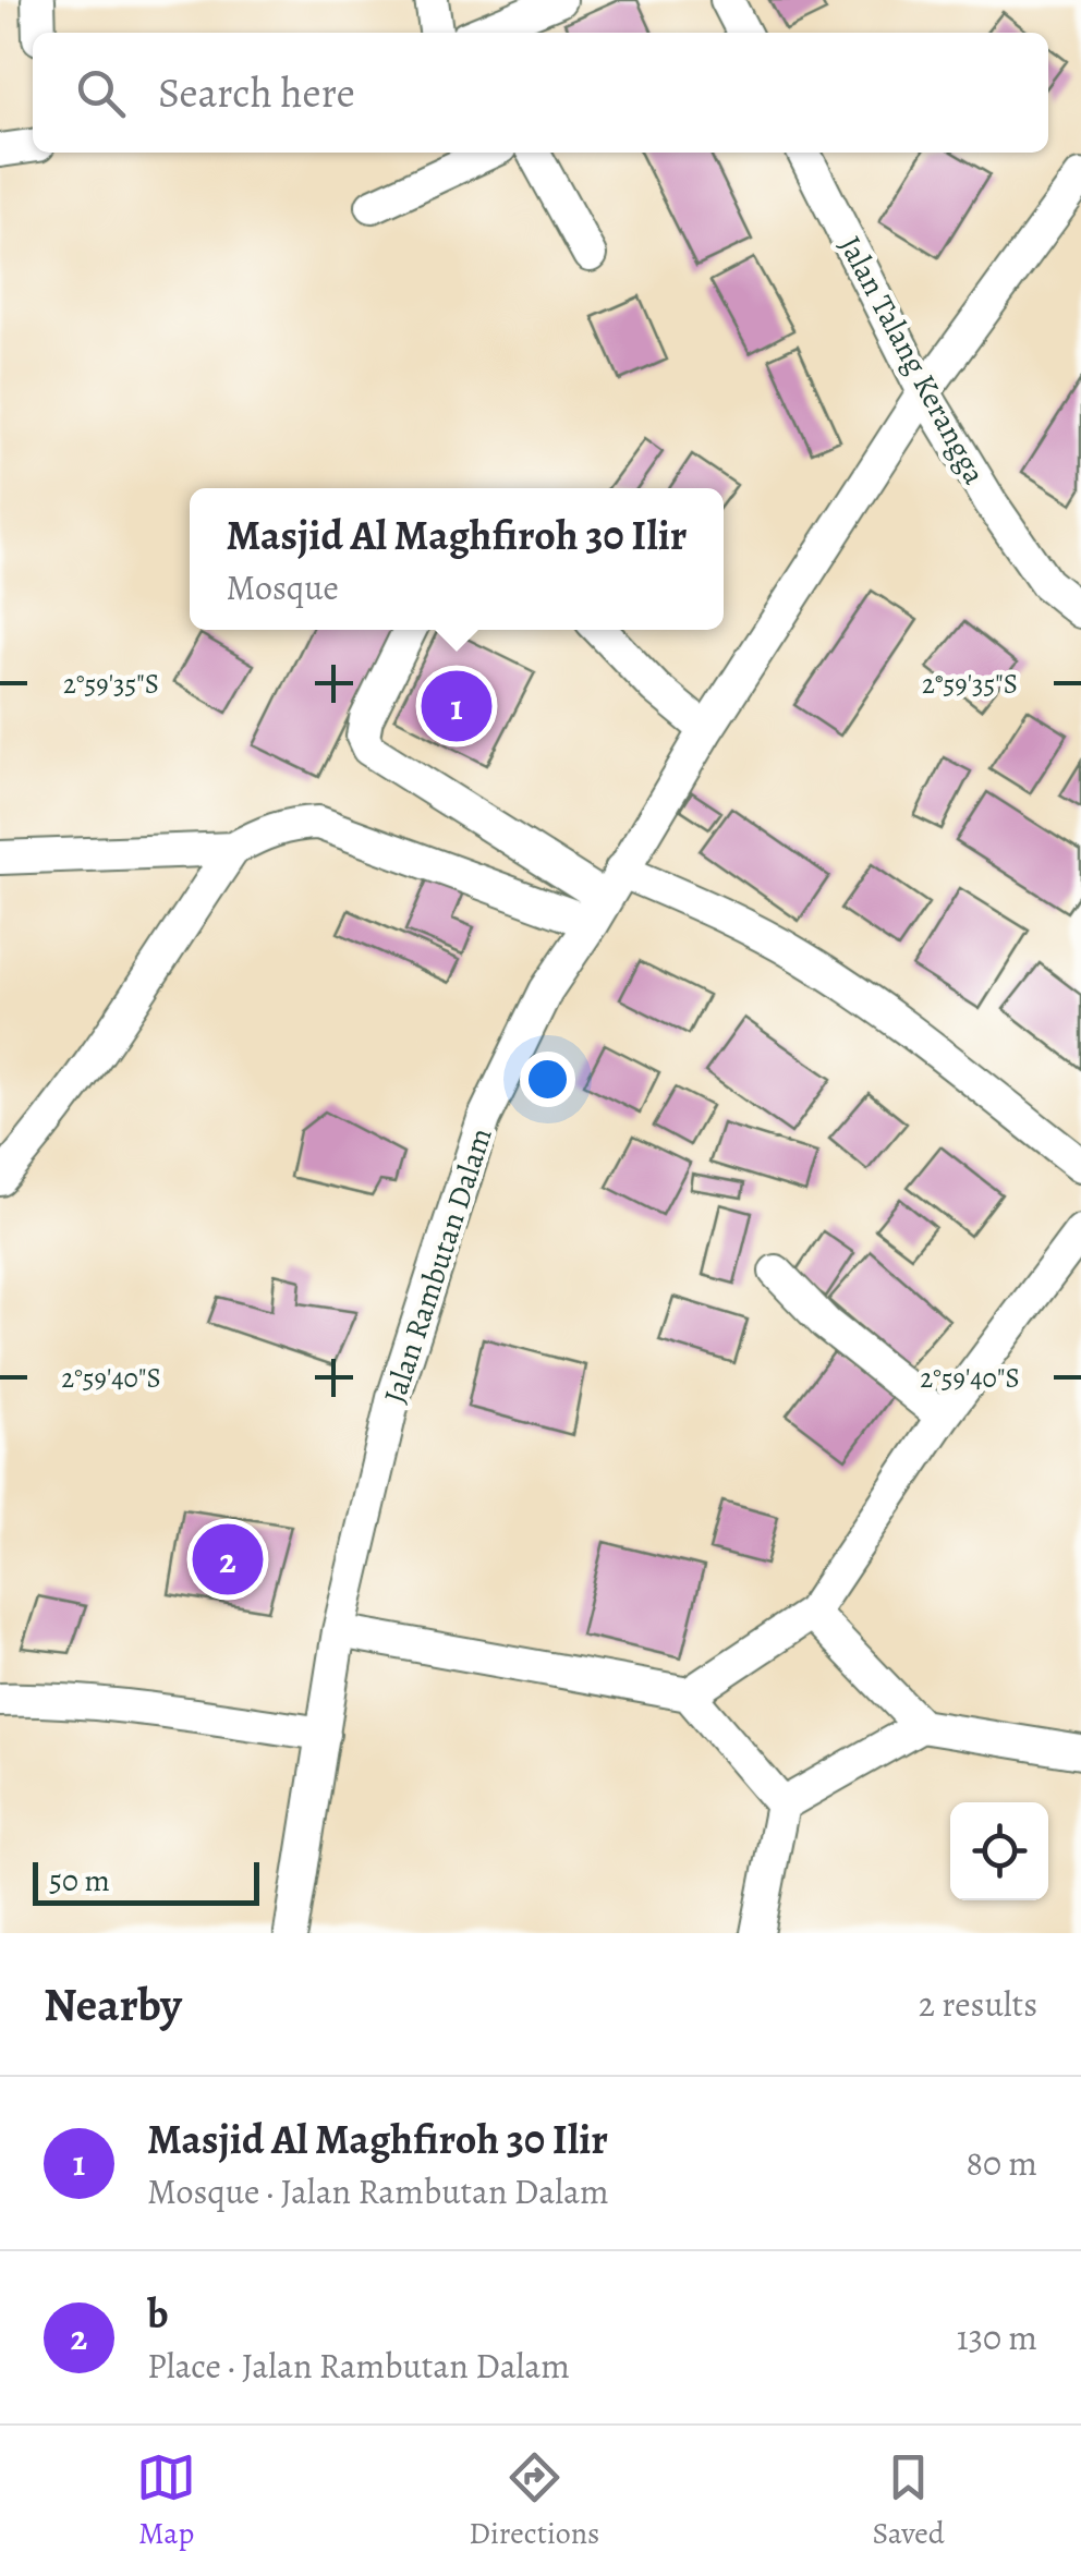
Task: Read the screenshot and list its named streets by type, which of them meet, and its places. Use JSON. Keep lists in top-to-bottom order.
{
  "streets": {
    "street": ["Jalan Talang Kerangga", "Jalan Rambutan Dalam"]
  },
  "crossings": [
    ["Jalan Talang Kerangga", "Jalan Rambutan Dalam"]
  ],
  "scale_bar": "50 m",
  "page": {
    "search": "Search here",
    "popup": ["Masjid Al Maghfiroh 30 Ilir", "Mosque"],
    "pins": ["1", "2"],
    "scale": "50 m",
    "heading": ["Nearby", "2 results"],
    "list": [
      {
        "mark": "1",
        "name": "Masjid Al Maghfiroh 30 Ilir",
        "note": "Mosque · Jalan Rambutan Dalam",
        "value": "80 m"
      },
      {
        "mark": "2",
        "name": "b",
        "note": "Place · Jalan Rambutan Dalam",
        "value": "130 m"
      }
    ],
    "nav": ["Map", "Directions", "Saved"]
  },
  "coordinates": ["2°59'35\"S", "2°59'40\"S"]
}
